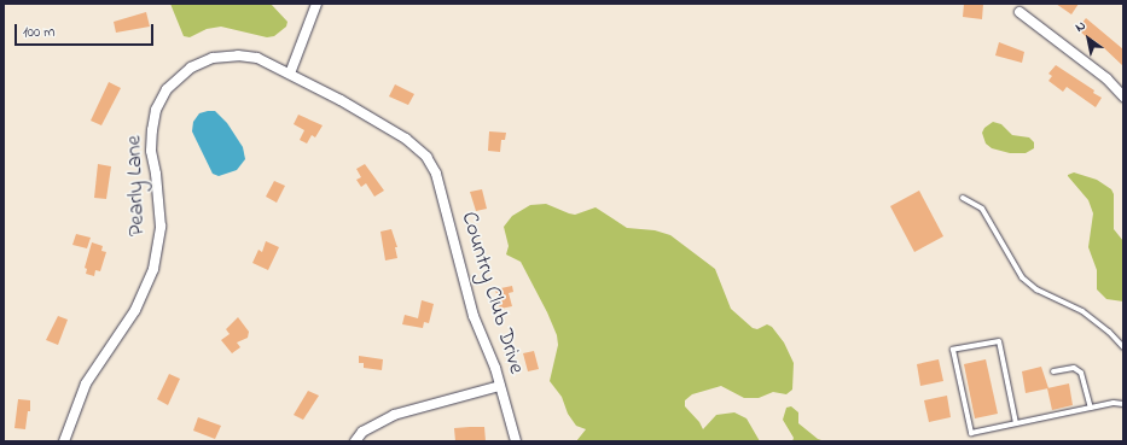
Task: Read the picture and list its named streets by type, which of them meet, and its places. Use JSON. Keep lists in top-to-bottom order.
{
  "streets": {
    "street": ["Pearly Lane", "Country Club Drive"]
  },
  "crossings": [
    ["Pearly Lane", "Country Club Drive"]
  ],
  "scale_bar": "100 m",
  "north": "top left"
}
